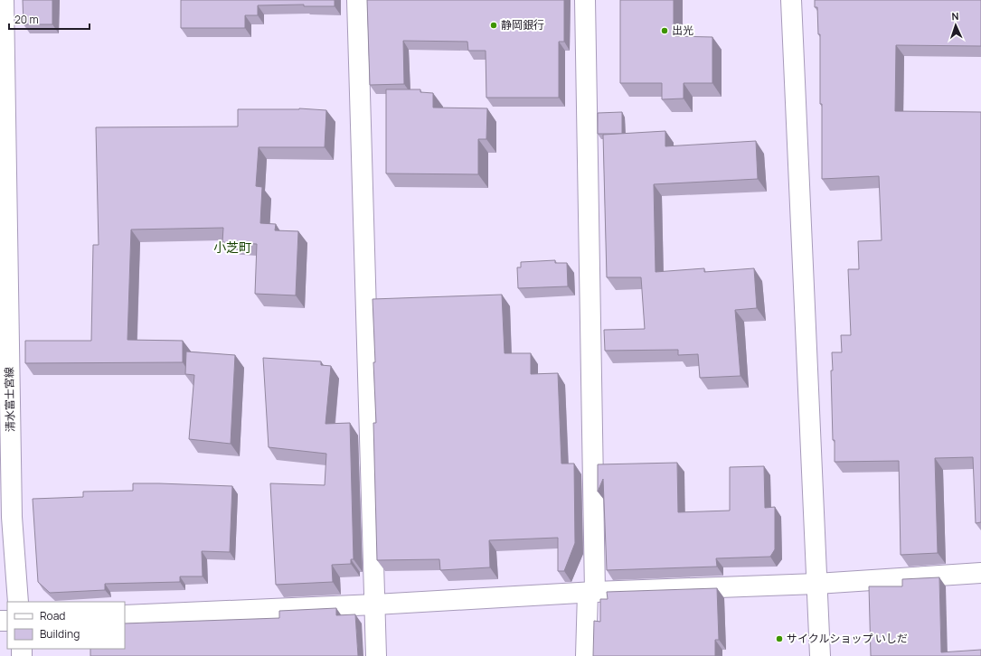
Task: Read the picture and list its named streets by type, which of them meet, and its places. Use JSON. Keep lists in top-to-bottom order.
{
  "streets": {
    "street": ["清水富士宮線"]
  },
  "districts": ["小芝町"],
  "places": ["静岡銀行", "出光", "サイクルショップ いしだ"],
  "legend": ["Road", "Building"],
  "scale_bar": "20 m",
  "north": "top"
}
